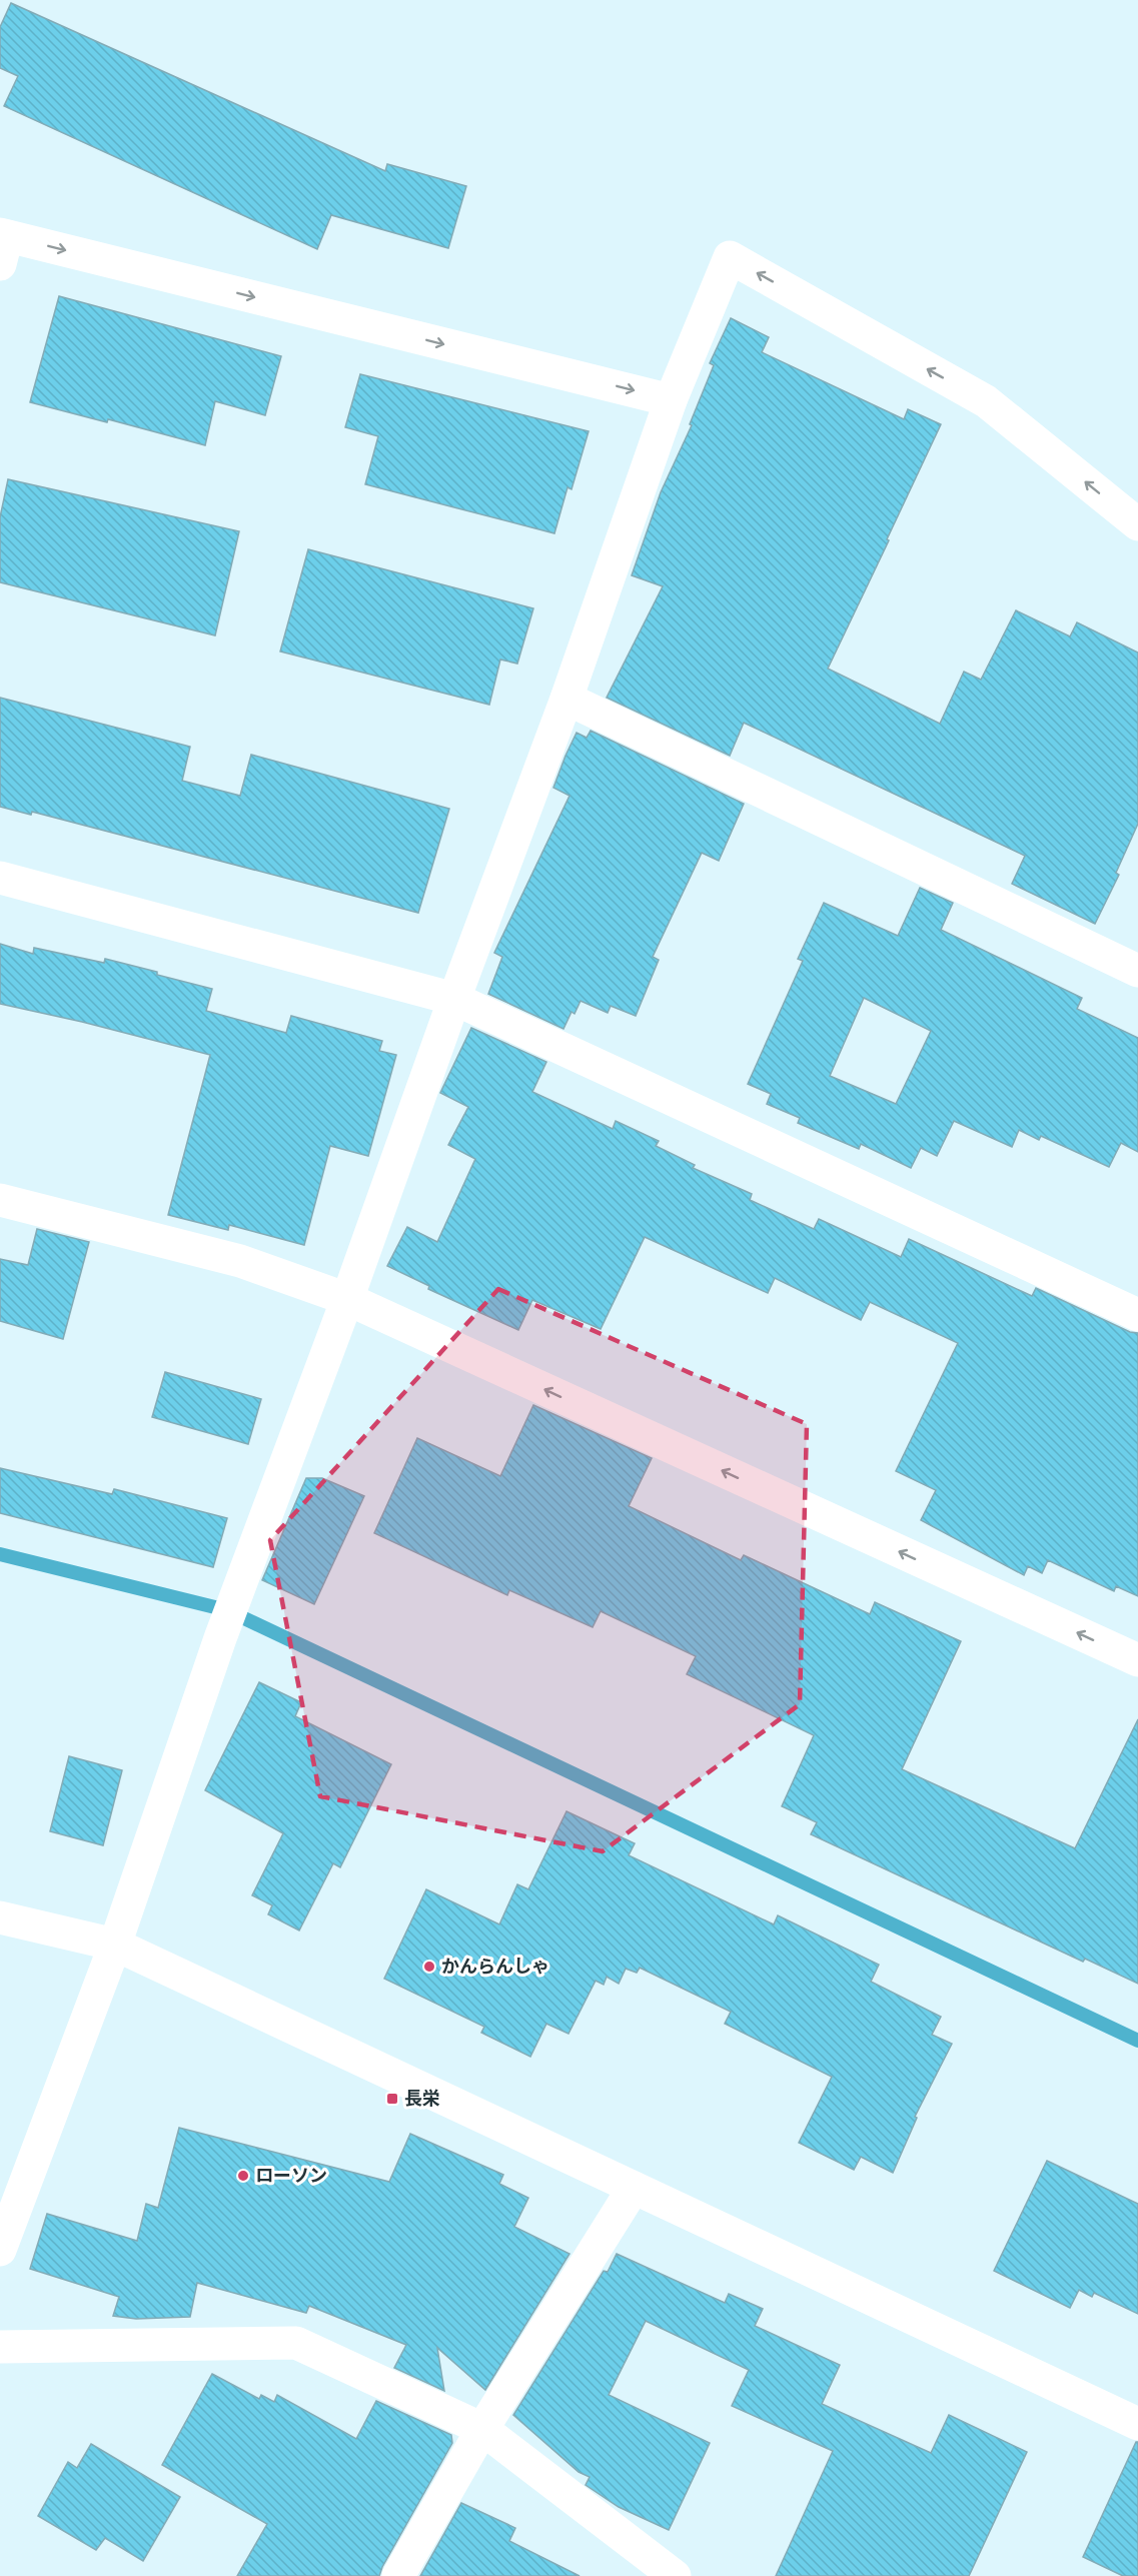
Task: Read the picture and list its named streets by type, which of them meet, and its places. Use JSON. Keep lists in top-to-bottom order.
{
  "places": {
    "other": ["かんらんしゃ", "ローソン"],
    "transit": ["長栄"]
  }
}
